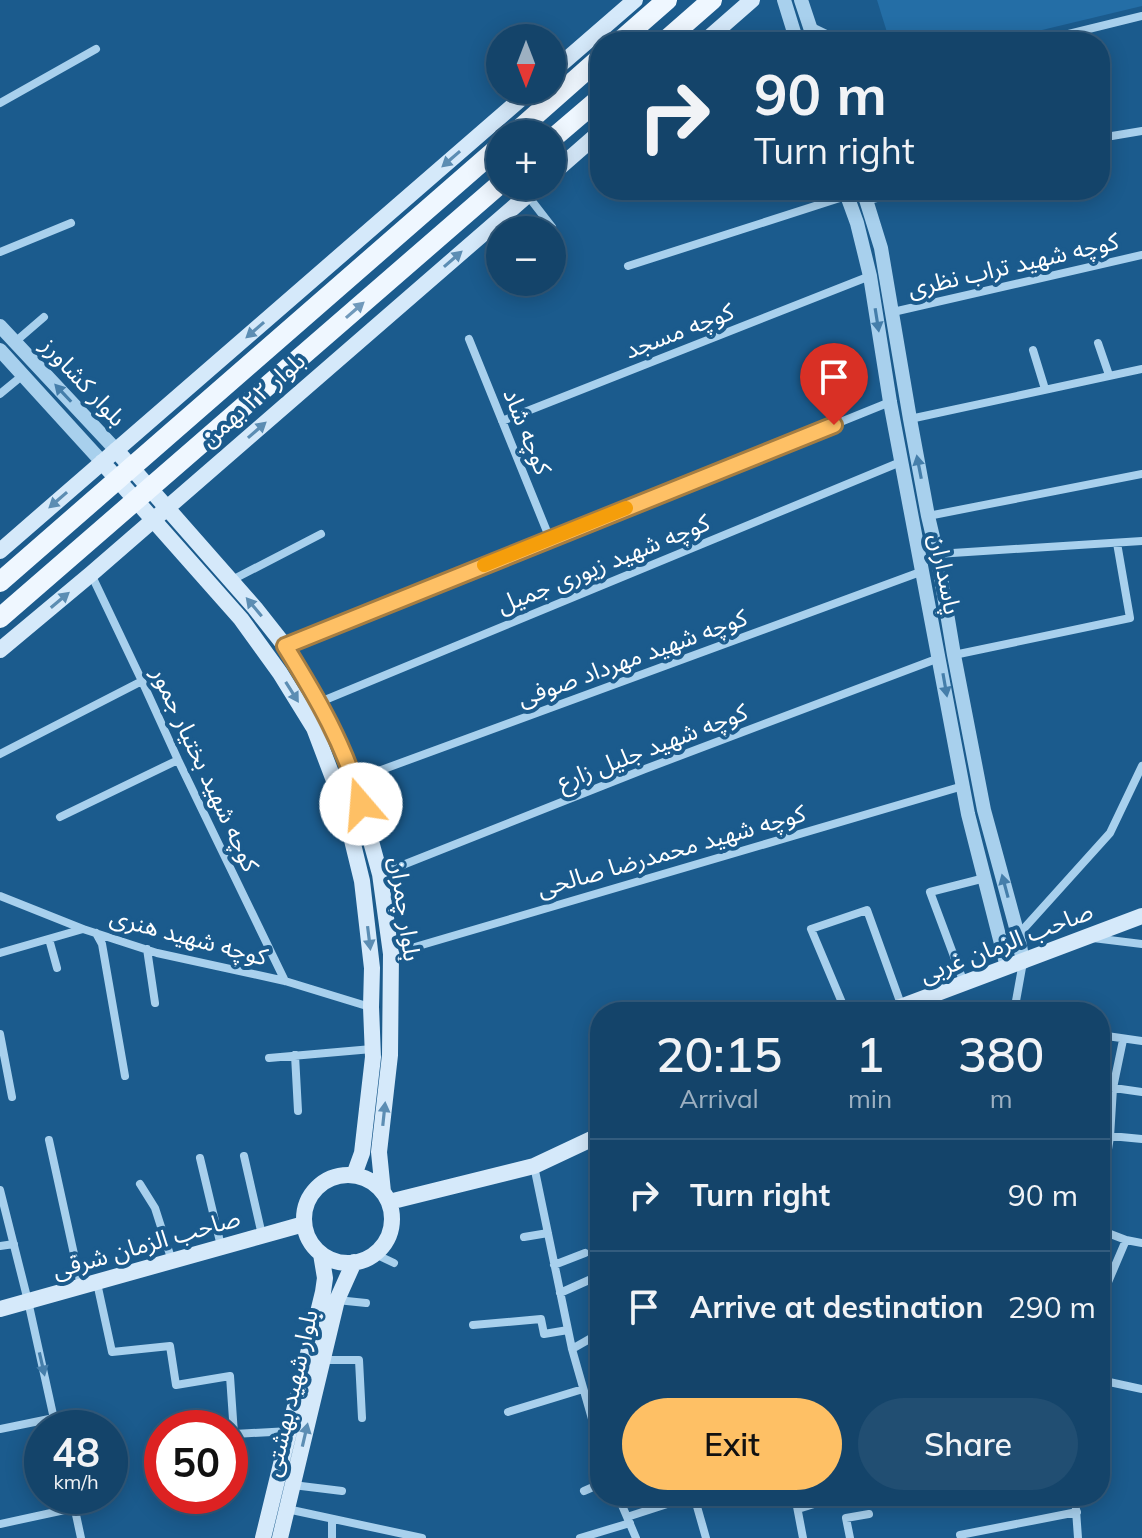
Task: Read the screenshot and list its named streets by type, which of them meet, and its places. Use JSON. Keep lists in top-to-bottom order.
{
  "streets": {
    "main road": [
      "بلوار کشاورز",
      "بلوار ۲۲ بهمن",
      "بلوار چمران",
      "صاحب الزمان غربی",
      "صاحب الزمان شرقی",
      "بلوار شهید بهشتی"
    ],
    "street": [
      "کوچه شهید تراب نظری",
      "کوچه مسجد",
      "کوچه شاد",
      "کوچه شهید زیوری جمیل",
      "پاسداران",
      "کوچه شهید مهرداد صوفی",
      "کوچه شهید جلیل زارع",
      "کوچه شهید بختیار جمور",
      "کوچه شهید محمدرضا صالحی",
      "کوچه شهید هنری"
    ]
  },
  "crossings": [
    ["کوچه شهید تراب نظری", "پاسداران"],
    ["کوچه مسجد", "کوچه شاد"],
    ["کوچه مسجد", "پاسداران"],
    ["بلوار کشاورز", "بلوار ۲۲ بهمن"],
    ["بلوار کشاورز", "بلوار چمران"],
    ["بلوار ۲۲ بهمن", "کوچه شهید بختیار جمور"],
    ["بلوار ۲۲ بهمن", "بلوار چمران"],
    ["کوچه شهید زیوری جمیل", "پاسداران"],
    ["کوچه شهید زیوری جمیل", "بلوار چمران"],
    ["پاسداران", "کوچه شهید مهرداد صوفی"],
    ["پاسداران", "کوچه شهید جلیل زارع"],
    ["پاسداران", "کوچه شهید محمدرضا صالحی"],
    ["پاسداران", "صاحب الزمان غربی"],
    ["کوچه شهید مهرداد صوفی", "بلوار چمران"],
    ["کوچه شهید جلیل زارع", "بلوار چمران"],
    ["کوچه شهید بختیار جمور", "کوچه شهید هنری"],
    ["کوچه شهید محمدرضا صالحی", "بلوار چمران"],
    ["بلوار چمران", "کوچه شهید هنری"],
    ["بلوار چمران", "صاحب الزمان شرقی"],
    ["بلوار چمران", "بلوار شهید بهشتی"],
    ["صاحب الزمان شرقی", "بلوار شهید بهشتی"]
  ],
  "north": "bottom",
  "page": {
    "map_buttons": ["+", "−"],
    "turn": ["90 m", "Turn right"],
    "eta": [
      "20:15",
      "Arrival",
      "1",
      "min",
      "380",
      "m"
    ],
    "list": [
      {
        "name": "Turn right",
        "value": "90 m"
      },
      {
        "name": "Arrive at destination",
        "value": "290 m"
      }
    ],
    "buttons": ["Exit", "Share"],
    "speed": "48 km/h",
    "limit": "50"
  }
}
